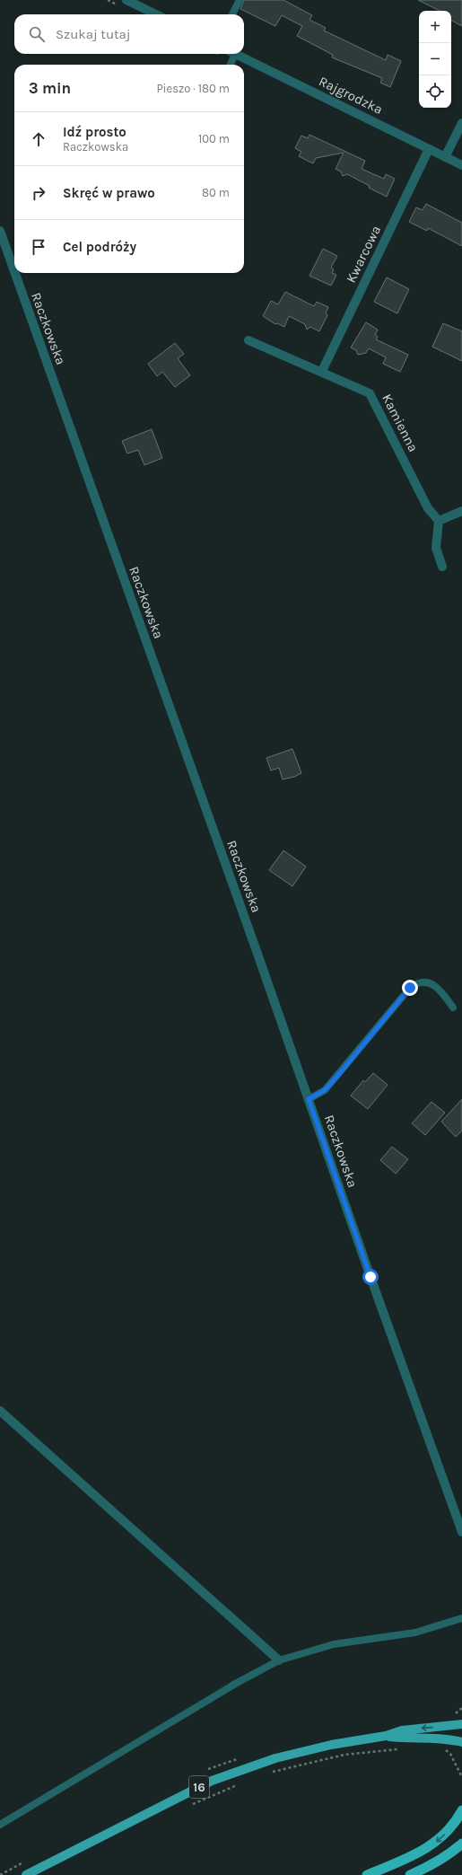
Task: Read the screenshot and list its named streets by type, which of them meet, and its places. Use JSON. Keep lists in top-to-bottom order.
{
  "streets": {
    "main road": ["16"],
    "street": [
      "Rajgrodzka",
      "Kwarcowa",
      "Raczkowska",
      "Kamienna"
    ]
  },
  "crossings": [
    ["Rajgrodzka", "Kwarcowa"],
    ["Kwarcowa", "Kamienna"]
  ],
  "page": {
    "map_buttons": ["+", "−"],
    "search": "Szukaj tutaj",
    "heading": ["3 min", "Pieszo · 180 m"],
    "list": [
      ["Idź prosto", "Raczkowska", "100 m"],
      ["Skręć w prawo", "80 m"],
      "Cel podróży"
    ]
  }
}
